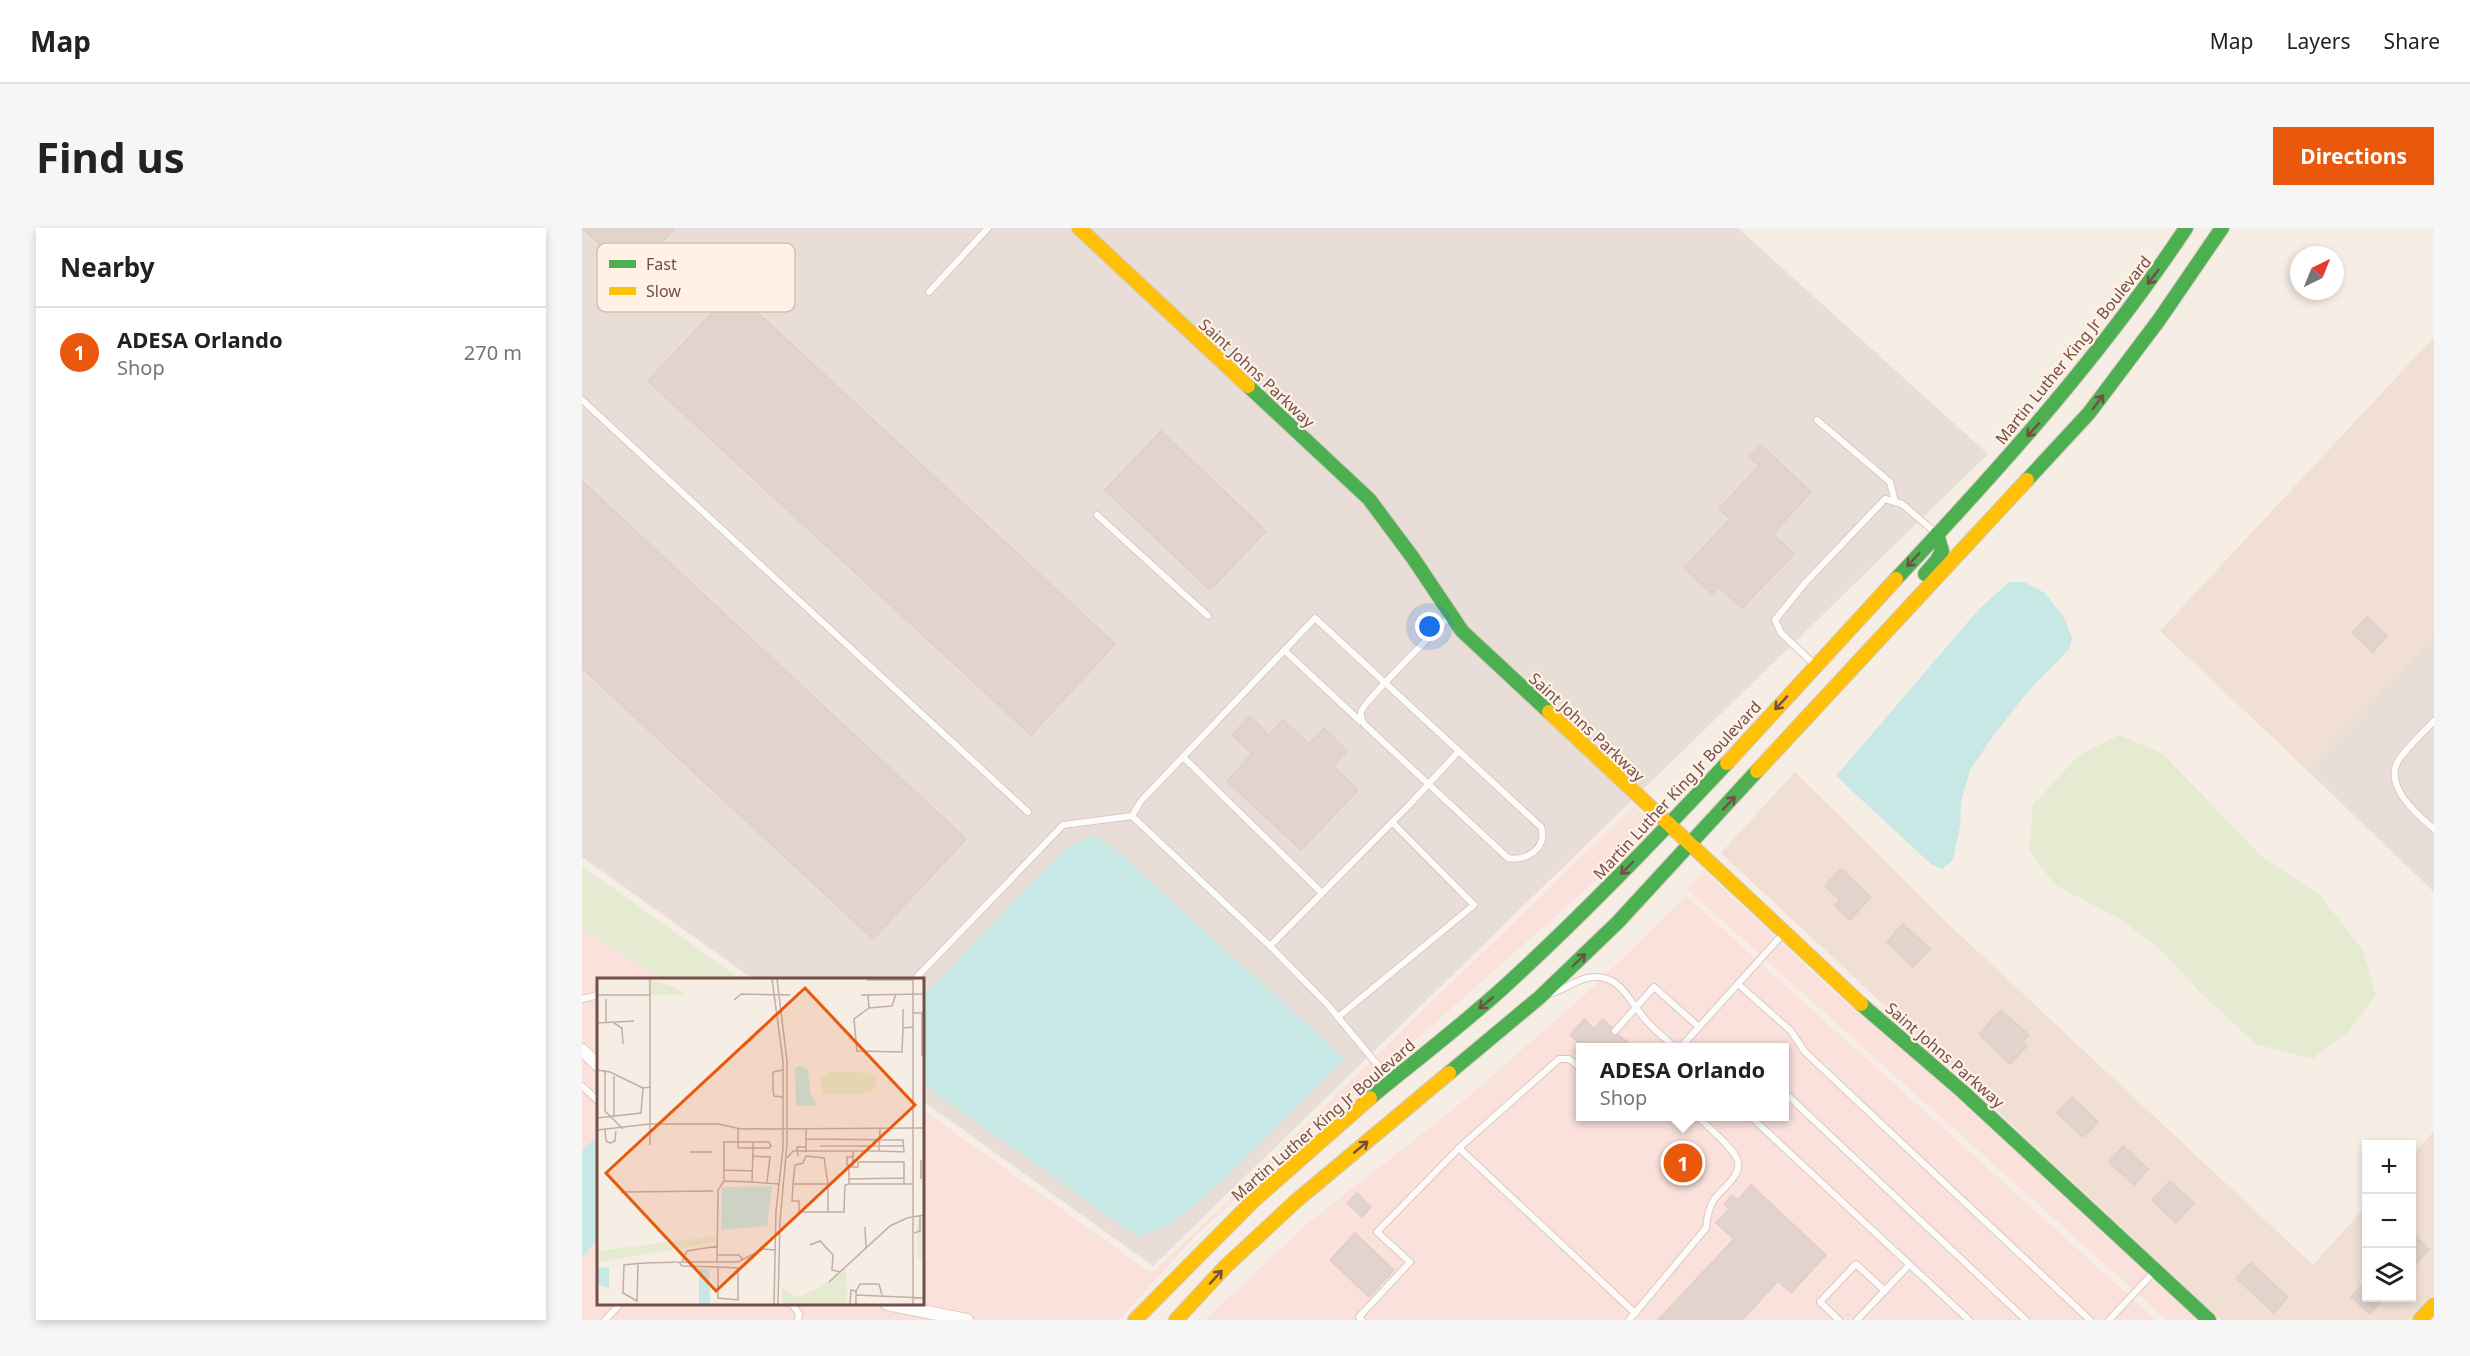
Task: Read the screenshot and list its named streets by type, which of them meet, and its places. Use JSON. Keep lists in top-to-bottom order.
{
  "streets": {
    "main road": ["Martin Luther King Jr Boulevard", "Saint Johns Parkway"]
  },
  "crossings": [
    ["Martin Luther King Jr Boulevard", "Saint Johns Parkway"]
  ],
  "legend": ["Fast", "Slow"],
  "north": "top right",
  "page": {
    "header": "Map",
    "nav": ["Map", "Layers", "Share"],
    "buttons": "Directions",
    "title": "Find us",
    "heading": "Nearby",
    "list": [
      {
        "mark": "1",
        "name": "ADESA Orlando",
        "note": "Shop",
        "value": "270 m"
      }
    ],
    "popup": ["ADESA Orlando", "Shop"],
    "map_buttons": ["+", "−"],
    "pins": "1"
  }
}
